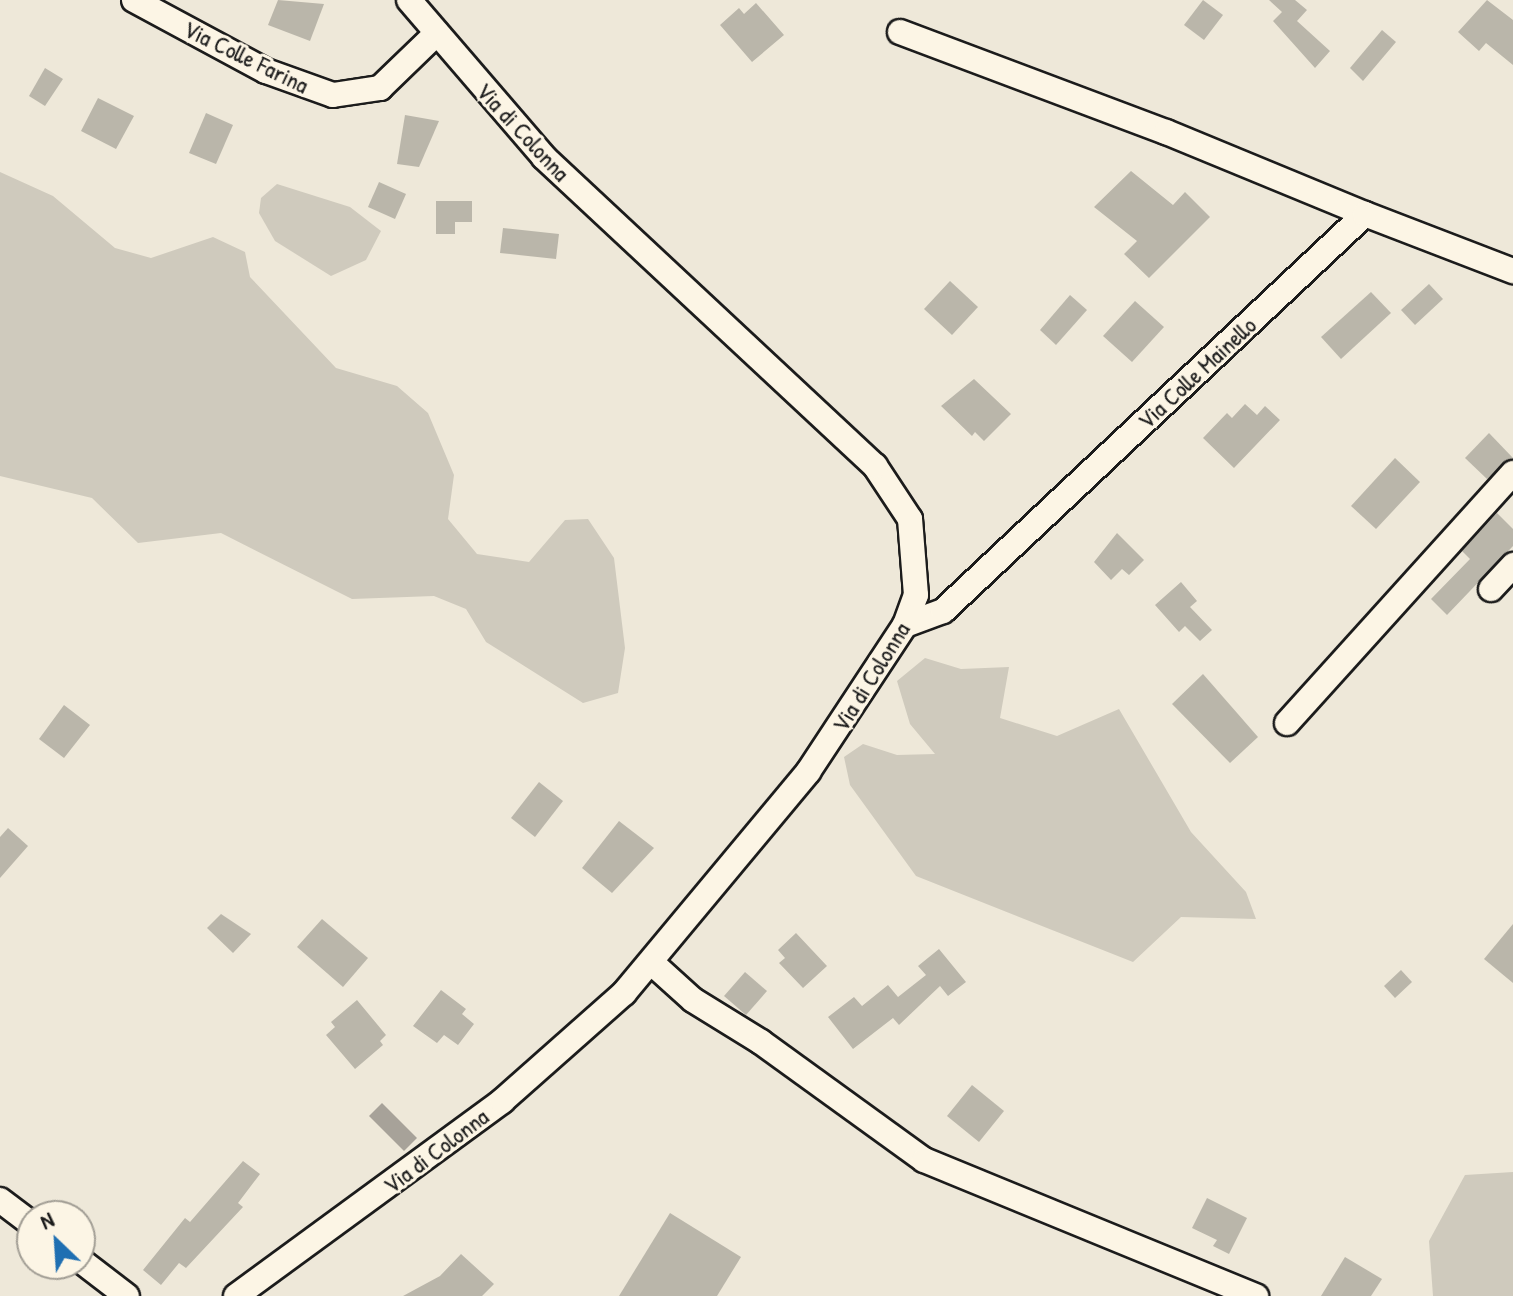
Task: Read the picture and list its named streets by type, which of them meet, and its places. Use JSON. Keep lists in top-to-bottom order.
{
  "streets": {
    "street": ["Via Colle Farina", "Via di Colonna", "Via Colle Mainello"]
  },
  "crossings": [
    ["Via Colle Farina", "Via di Colonna"],
    ["Via di Colonna", "Via Colle Mainello"]
  ],
  "north": "top left"
}
